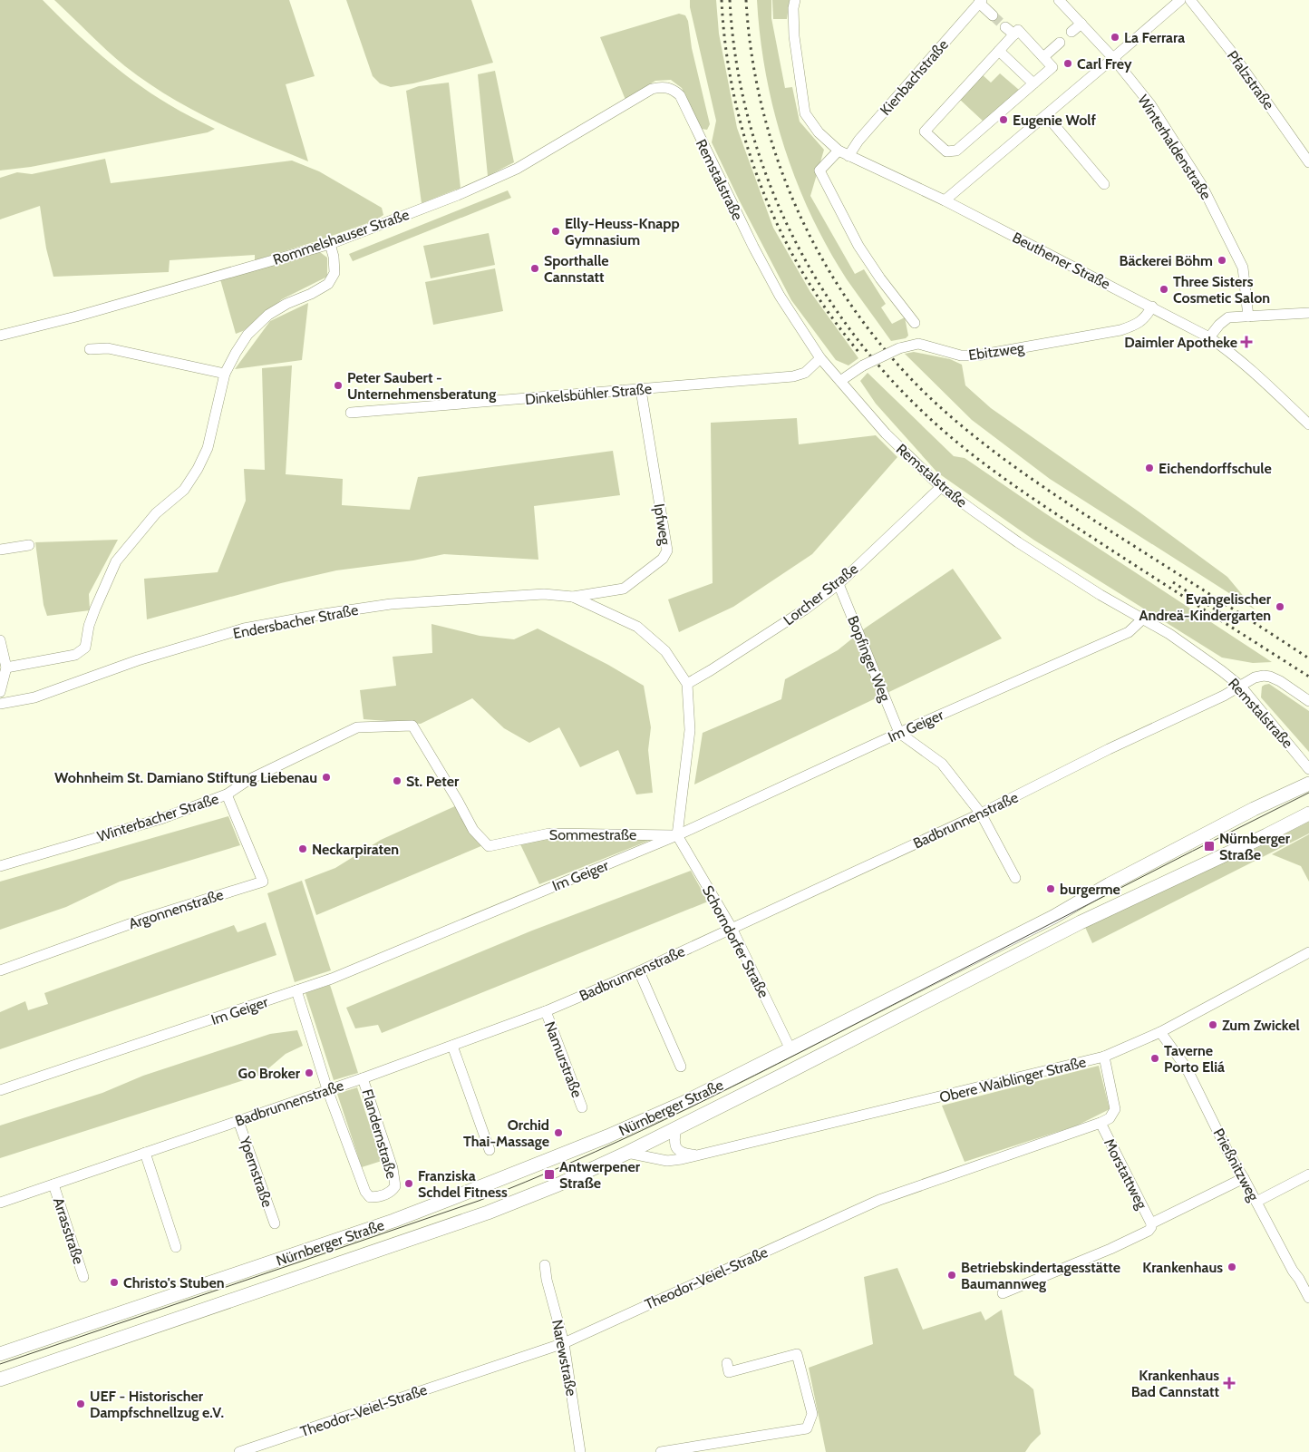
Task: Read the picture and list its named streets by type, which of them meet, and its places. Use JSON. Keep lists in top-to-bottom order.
{
  "streets": {
    "main road": ["Nürnberger Straße"],
    "street": [
      "Kienbachstraße",
      "Pfalzstraße",
      "Winterhaldenstraße",
      "Remstalstraße",
      "Rommelshauser Straße",
      "Beuthener Straße",
      "Ebitzweg",
      "Dinkelsbühler Straße",
      "Ipfweg",
      "Lorcher Straße",
      "Endersbacher Straße",
      "Bopfinger Weg",
      "Im Geiger",
      "Winterbacher Straße",
      "Badbrunnenstraße",
      "Sommestraße",
      "Argonnenstraße",
      "Schorndorfer Straße",
      "Namurstraße",
      "Obere Waiblinger Straße",
      "Flandernstraße",
      "Prießnitzweg",
      "Ypernstraße",
      "Morstattweg",
      "Arrasstraße",
      "Theodor-Veiel-Straße",
      "Narewstraße"
    ]
  },
  "crossings": [
    ["Kienbachstraße", "Beuthener Straße"],
    ["Remstalstraße", "Rommelshauser Straße"],
    ["Remstalstraße", "Ebitzweg"],
    ["Remstalstraße", "Dinkelsbühler Straße"],
    ["Remstalstraße", "Lorcher Straße"],
    ["Remstalstraße", "Im Geiger"],
    ["Remstalstraße", "Badbrunnenstraße"],
    ["Beuthener Straße", "Ebitzweg"],
    ["Dinkelsbühler Straße", "Ipfweg"],
    ["Ipfweg", "Endersbacher Straße"],
    ["Lorcher Straße", "Bopfinger Weg"],
    ["Bopfinger Weg", "Im Geiger"],
    ["Im Geiger", "Sommestraße"],
    ["Im Geiger", "Schorndorfer Straße"],
    ["Im Geiger", "Flandernstraße"],
    ["Winterbacher Straße", "Sommestraße"],
    ["Winterbacher Straße", "Argonnenstraße"],
    ["Badbrunnenstraße", "Schorndorfer Straße"],
    ["Badbrunnenstraße", "Namurstraße"],
    ["Badbrunnenstraße", "Flandernstraße"],
    ["Badbrunnenstraße", "Ypernstraße"],
    ["Badbrunnenstraße", "Arrasstraße"],
    ["Sommestraße", "Schorndorfer Straße"],
    ["Schorndorfer Straße", "Nürnberger Straße"],
    ["Obere Waiblinger Straße", "Nürnberger Straße"],
    ["Obere Waiblinger Straße", "Prießnitzweg"],
    ["Obere Waiblinger Straße", "Theodor-Veiel-Straße"],
    ["Morstattweg", "Theodor-Veiel-Straße"],
    ["Theodor-Veiel-Straße", "Narewstraße"]
  ],
  "places": {
    "other": [
      "La Ferrara",
      "Carl Frey",
      "Eugenie Wolf",
      "Elly-Heuss-Knapp Gymnasium",
      "Bäckerei Böhm",
      "Sporthalle Cannstatt",
      "Three Sisters Cosmetic Salon",
      "Peter Saubert - Unternehmensberatung",
      "Eichendorffschule",
      "Evangelischer Andreä-Kindergarten",
      "Wohnheim St. Damiano Stiftung Liebenau",
      "St. Peter",
      "Neckarpiraten",
      "burgerme",
      "Zum Zwickel",
      "Taverne Porto Eliá",
      "Go Broker",
      "Orchid Thai-Massage",
      "Franziska Schdel Fitness",
      "Krankenhaus",
      "Betriebskindertagesstätte Baumannweg",
      "Christo's Stuben",
      "UEF - Historischer Dampfschnellzug e.V."
    ],
    "health": ["Daimler Apotheke", "Krankenhaus Bad Cannstatt"],
    "transit": ["Nürnberger Straße", "Antwerpener Straße"]
  }
}
